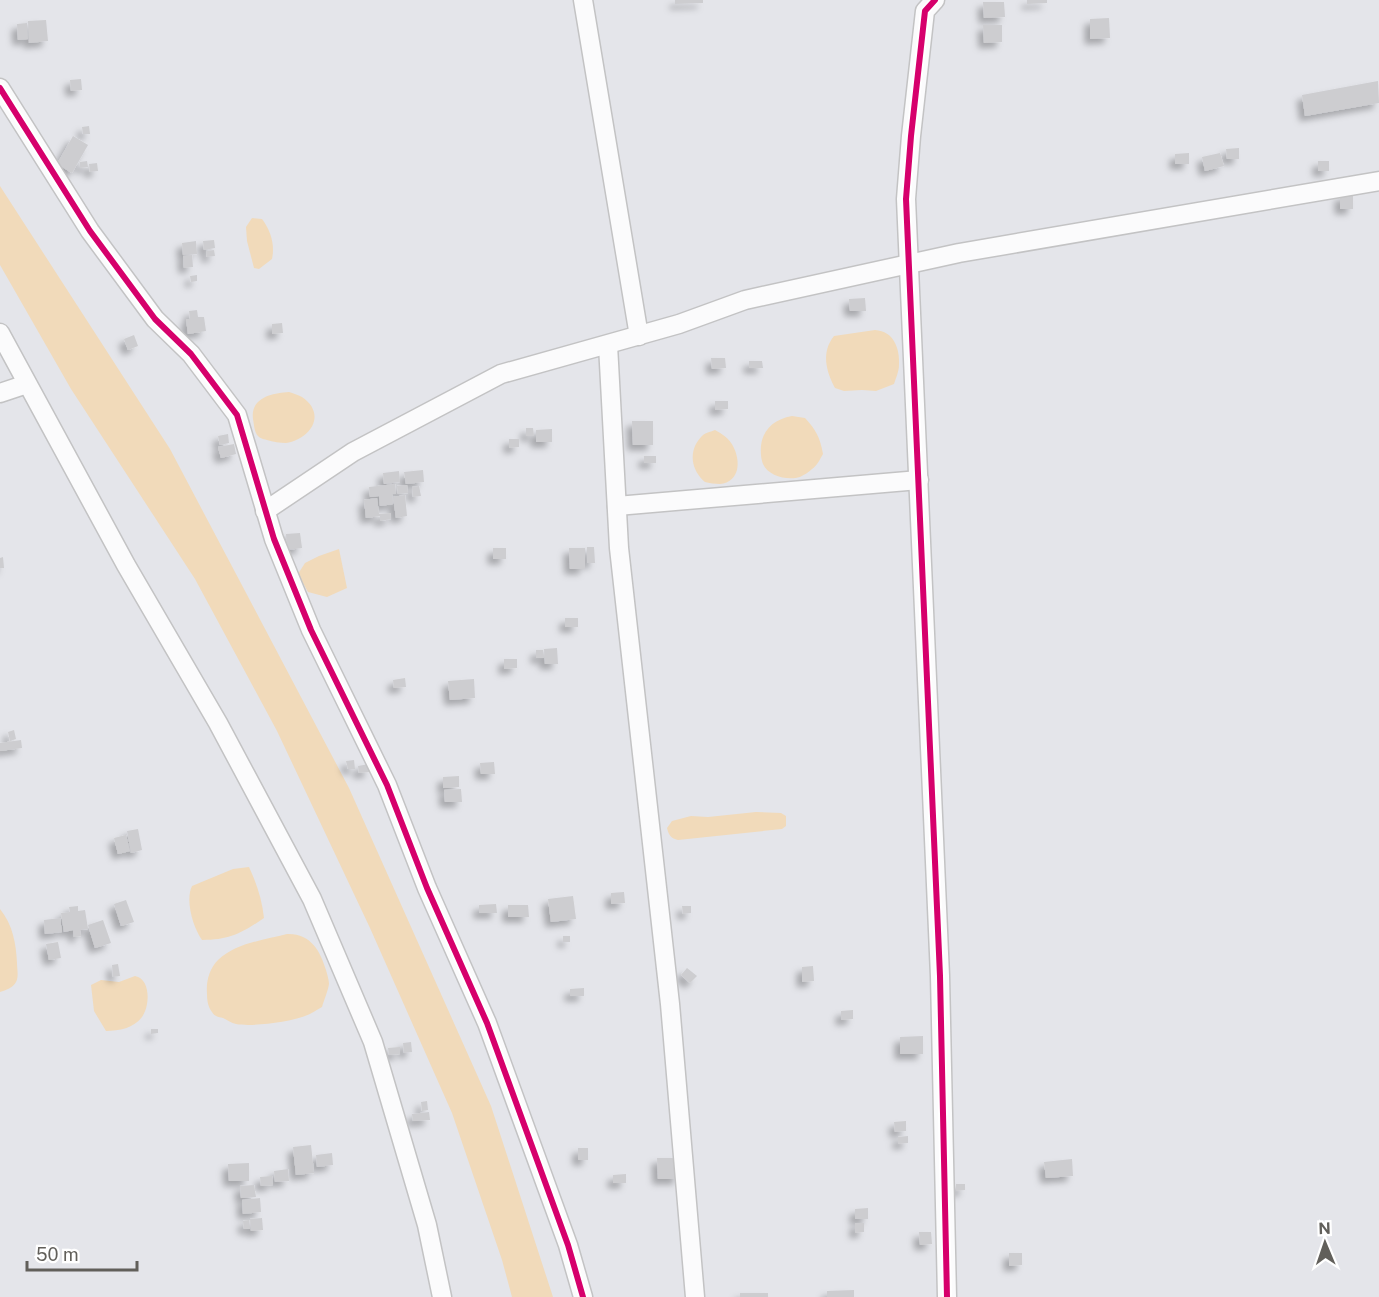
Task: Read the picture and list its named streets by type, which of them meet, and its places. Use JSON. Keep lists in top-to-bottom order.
{
  "scale_bar": "50 m",
  "north": "top"
}
